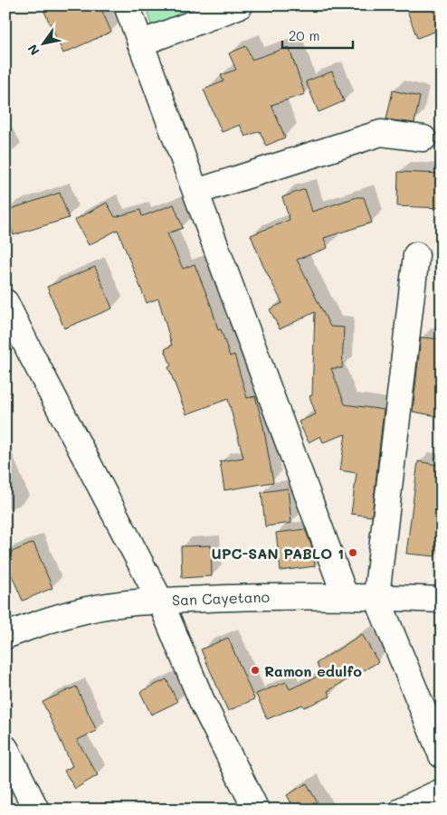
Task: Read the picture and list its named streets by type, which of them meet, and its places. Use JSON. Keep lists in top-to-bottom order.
{
  "streets": {
    "street": ["San Cayetano"]
  },
  "places": ["UPC-SAN PABLO 1", "Ramon edulfo"],
  "scale_bar": "20 m",
  "north": "bottom left"
}
